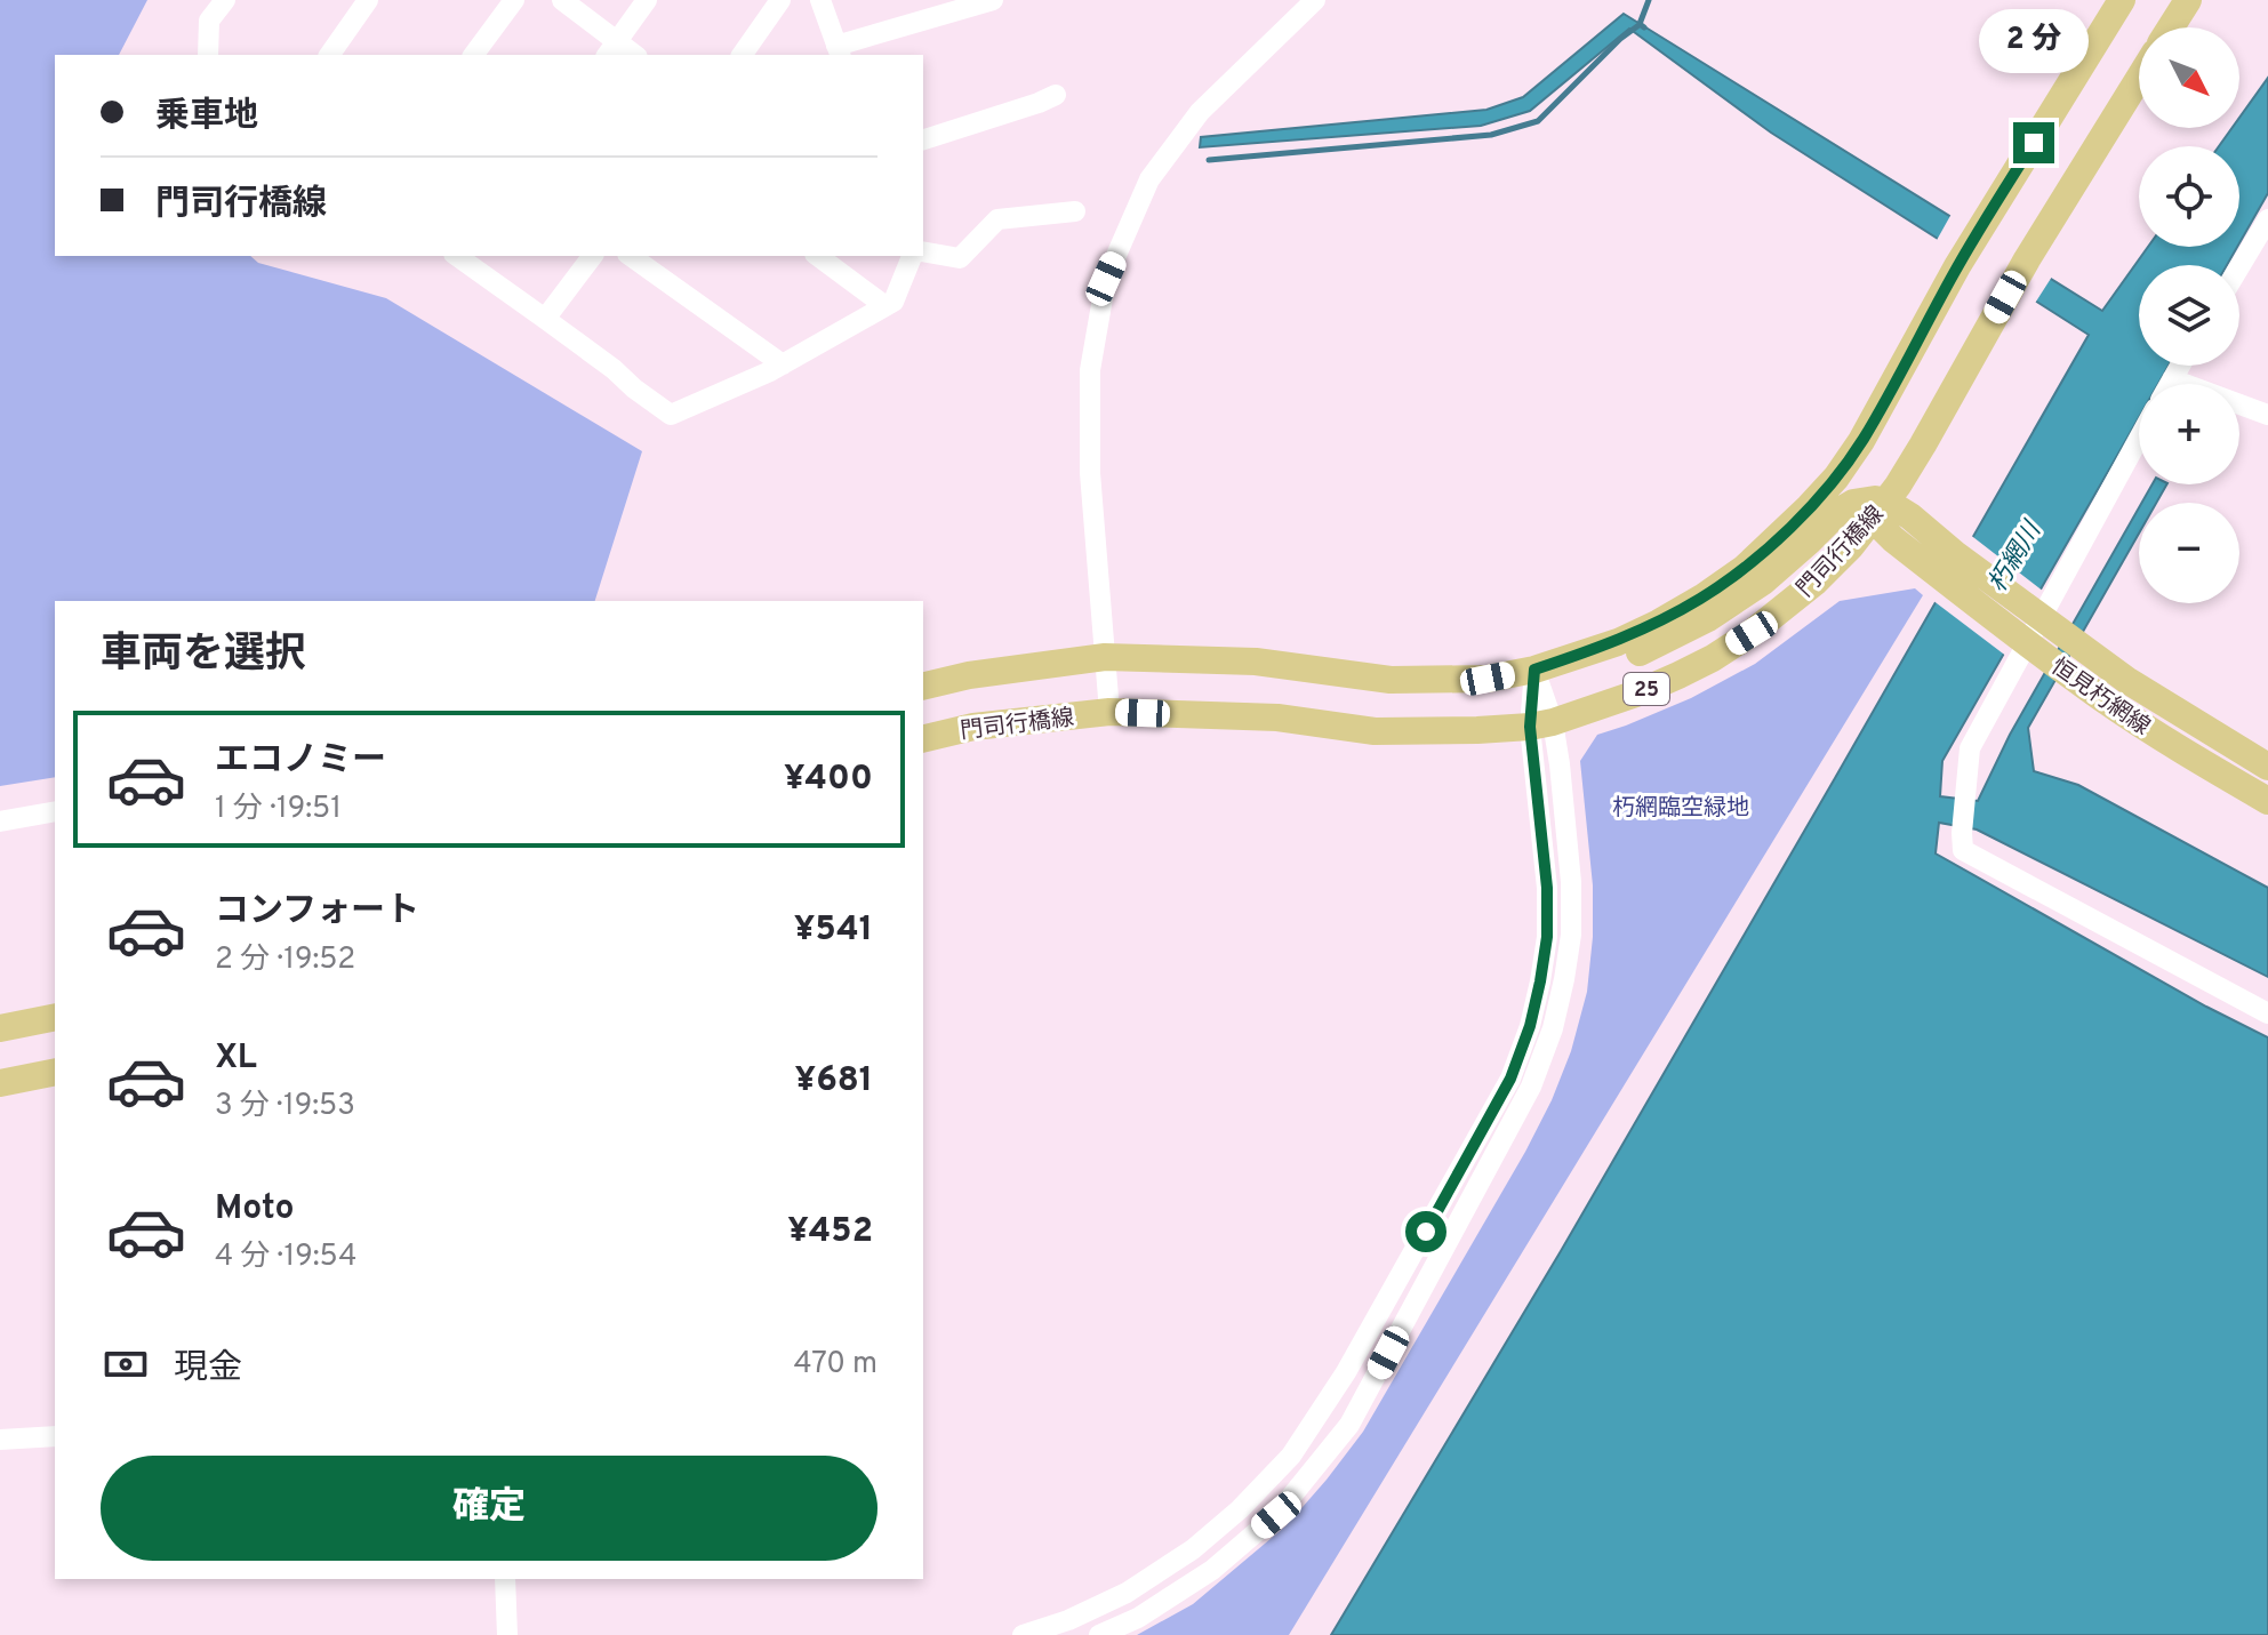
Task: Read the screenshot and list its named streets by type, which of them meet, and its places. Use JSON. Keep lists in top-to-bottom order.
{
  "streets": {
    "main road": ["門司行橋線", "25", "恒見朽網線"]
  },
  "water": ["朽網川"],
  "parks": ["朽網臨空緑地"],
  "north": "bottom right",
  "page": {
    "bubble": "2 分",
    "map_buttons": ["+", "−"],
    "banner": ["乗車地", "門司行橋線"],
    "heading": "車両を選択",
    "list": [
      {
        "name": "エコノミー",
        "note": "1 分 · 19:51",
        "value": "¥400"
      },
      {
        "name": "コンフォート",
        "note": "2 分 · 19:52",
        "value": "¥541"
      },
      {
        "name": "XL",
        "note": "3 分 · 19:53",
        "value": "¥681"
      },
      {
        "name": "Moto",
        "note": "4 分 · 19:54",
        "value": "¥452"
      }
    ],
    "pay": ["現金", "470 m"],
    "buttons": "確定"
  }
}
